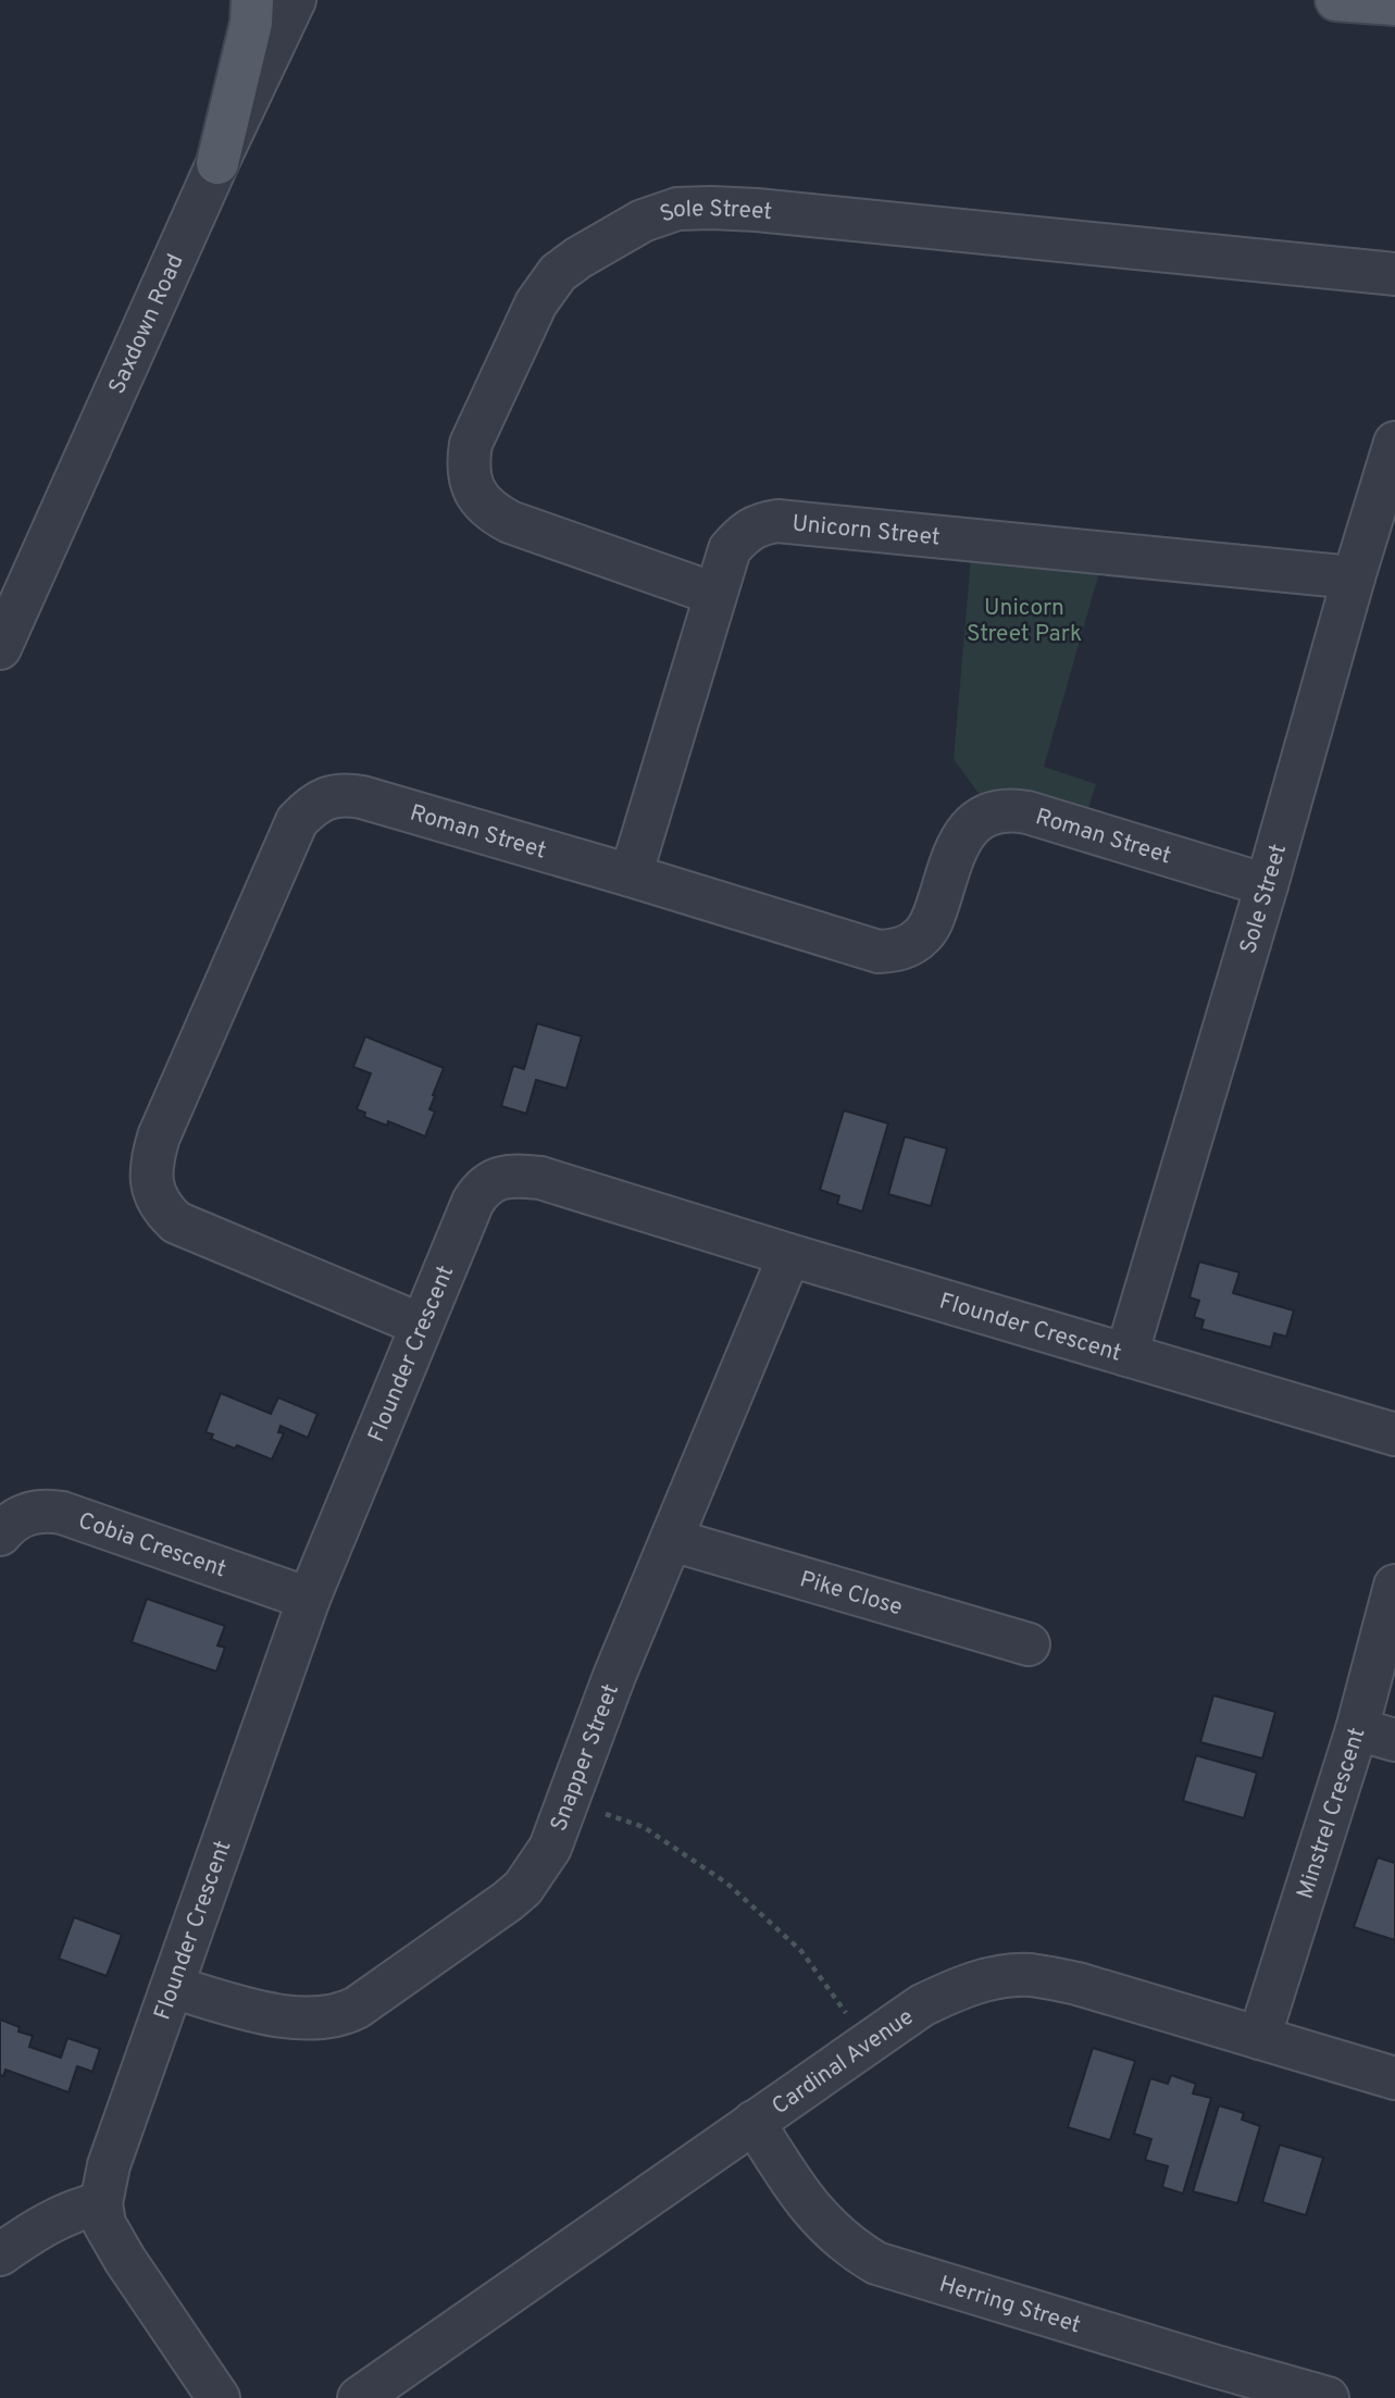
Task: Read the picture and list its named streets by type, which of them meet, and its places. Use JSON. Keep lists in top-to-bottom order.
{
  "streets": {
    "street": [
      "Sole Street",
      "Saxdown Road",
      "Unicorn Street",
      "Roman Street",
      "Flounder Crescent",
      "Cobia Crescent",
      "Pike Close",
      "Snapper Street",
      "Minstrel Crescent",
      "Cardinal Avenue",
      "Herring Street"
    ]
  },
  "crossings": [
    ["Sole Street", "Unicorn Street"],
    ["Sole Street", "Roman Street"],
    ["Sole Street", "Flounder Crescent"],
    ["Unicorn Street", "Roman Street"],
    ["Roman Street", "Flounder Crescent"],
    ["Flounder Crescent", "Cobia Crescent"],
    ["Flounder Crescent", "Snapper Street"],
    ["Pike Close", "Snapper Street"],
    ["Minstrel Crescent", "Cardinal Avenue"],
    ["Cardinal Avenue", "Herring Street"]
  ],
  "parks": ["Unicorn Street Park"]
}
